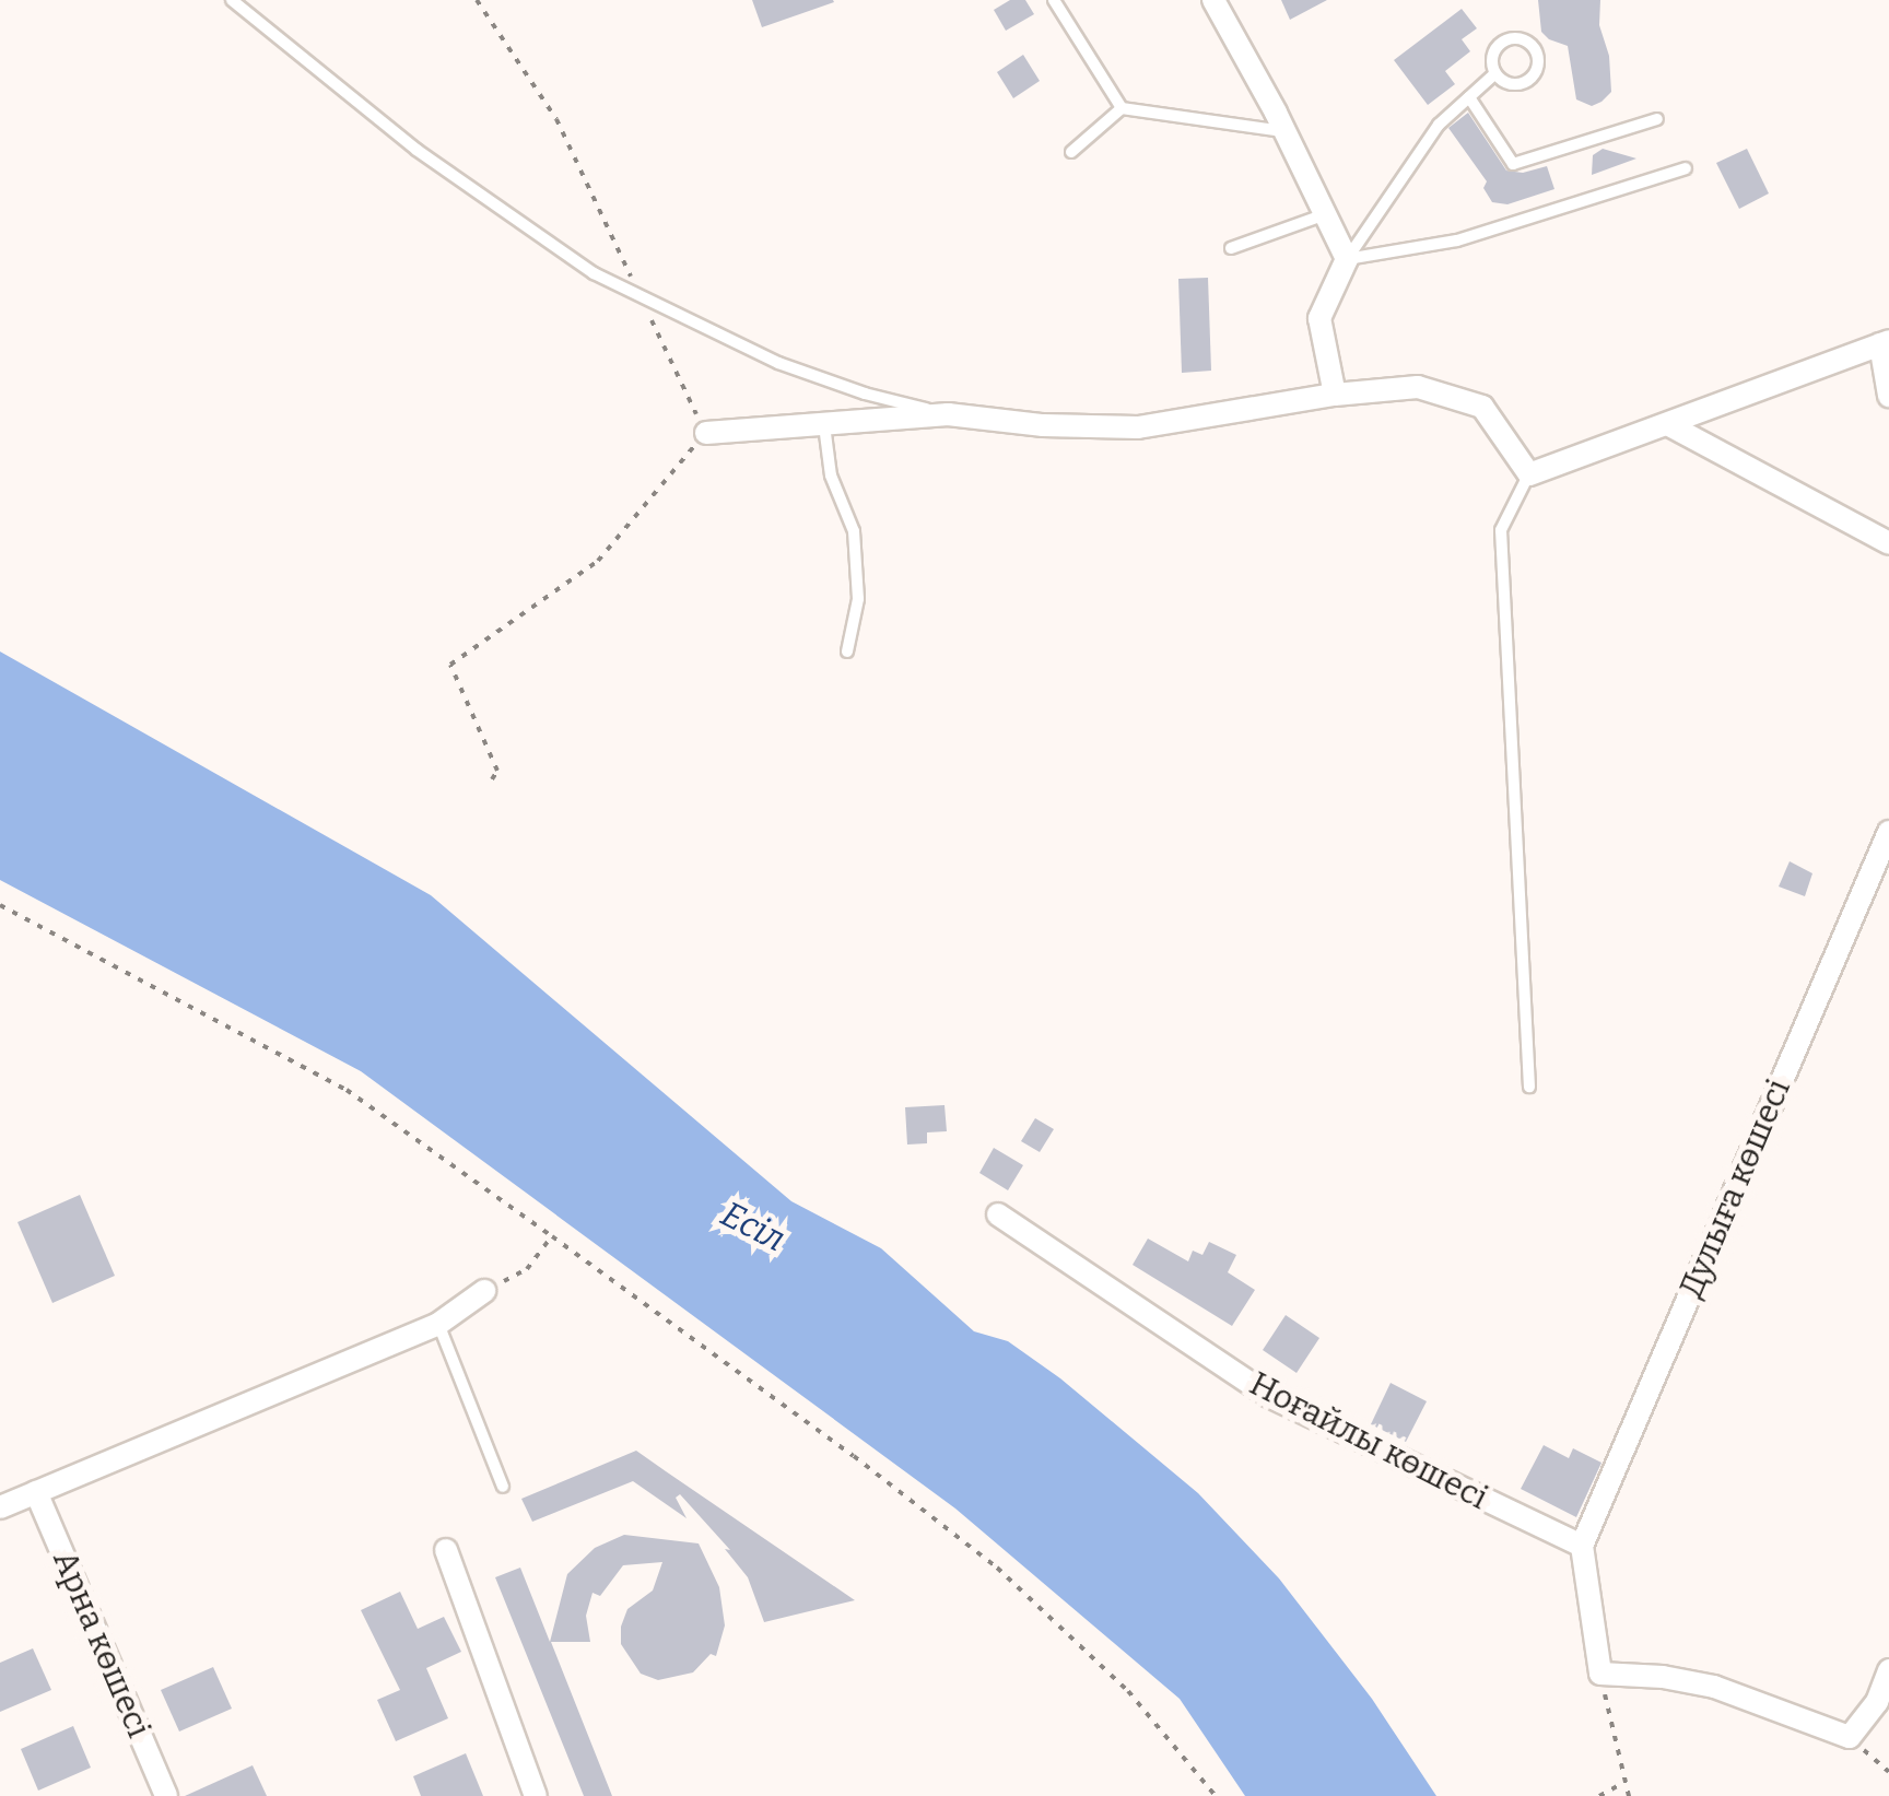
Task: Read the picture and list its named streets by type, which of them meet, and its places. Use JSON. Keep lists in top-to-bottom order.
{
  "streets": {
    "street": ["Дулыға көшесі", "Ноғайлы көшесі", "Арна көшесі"]
  },
  "crossings": [
    ["Дулыға көшесі", "Ноғайлы көшесі"]
  ],
  "water": ["Есіл"]
}
